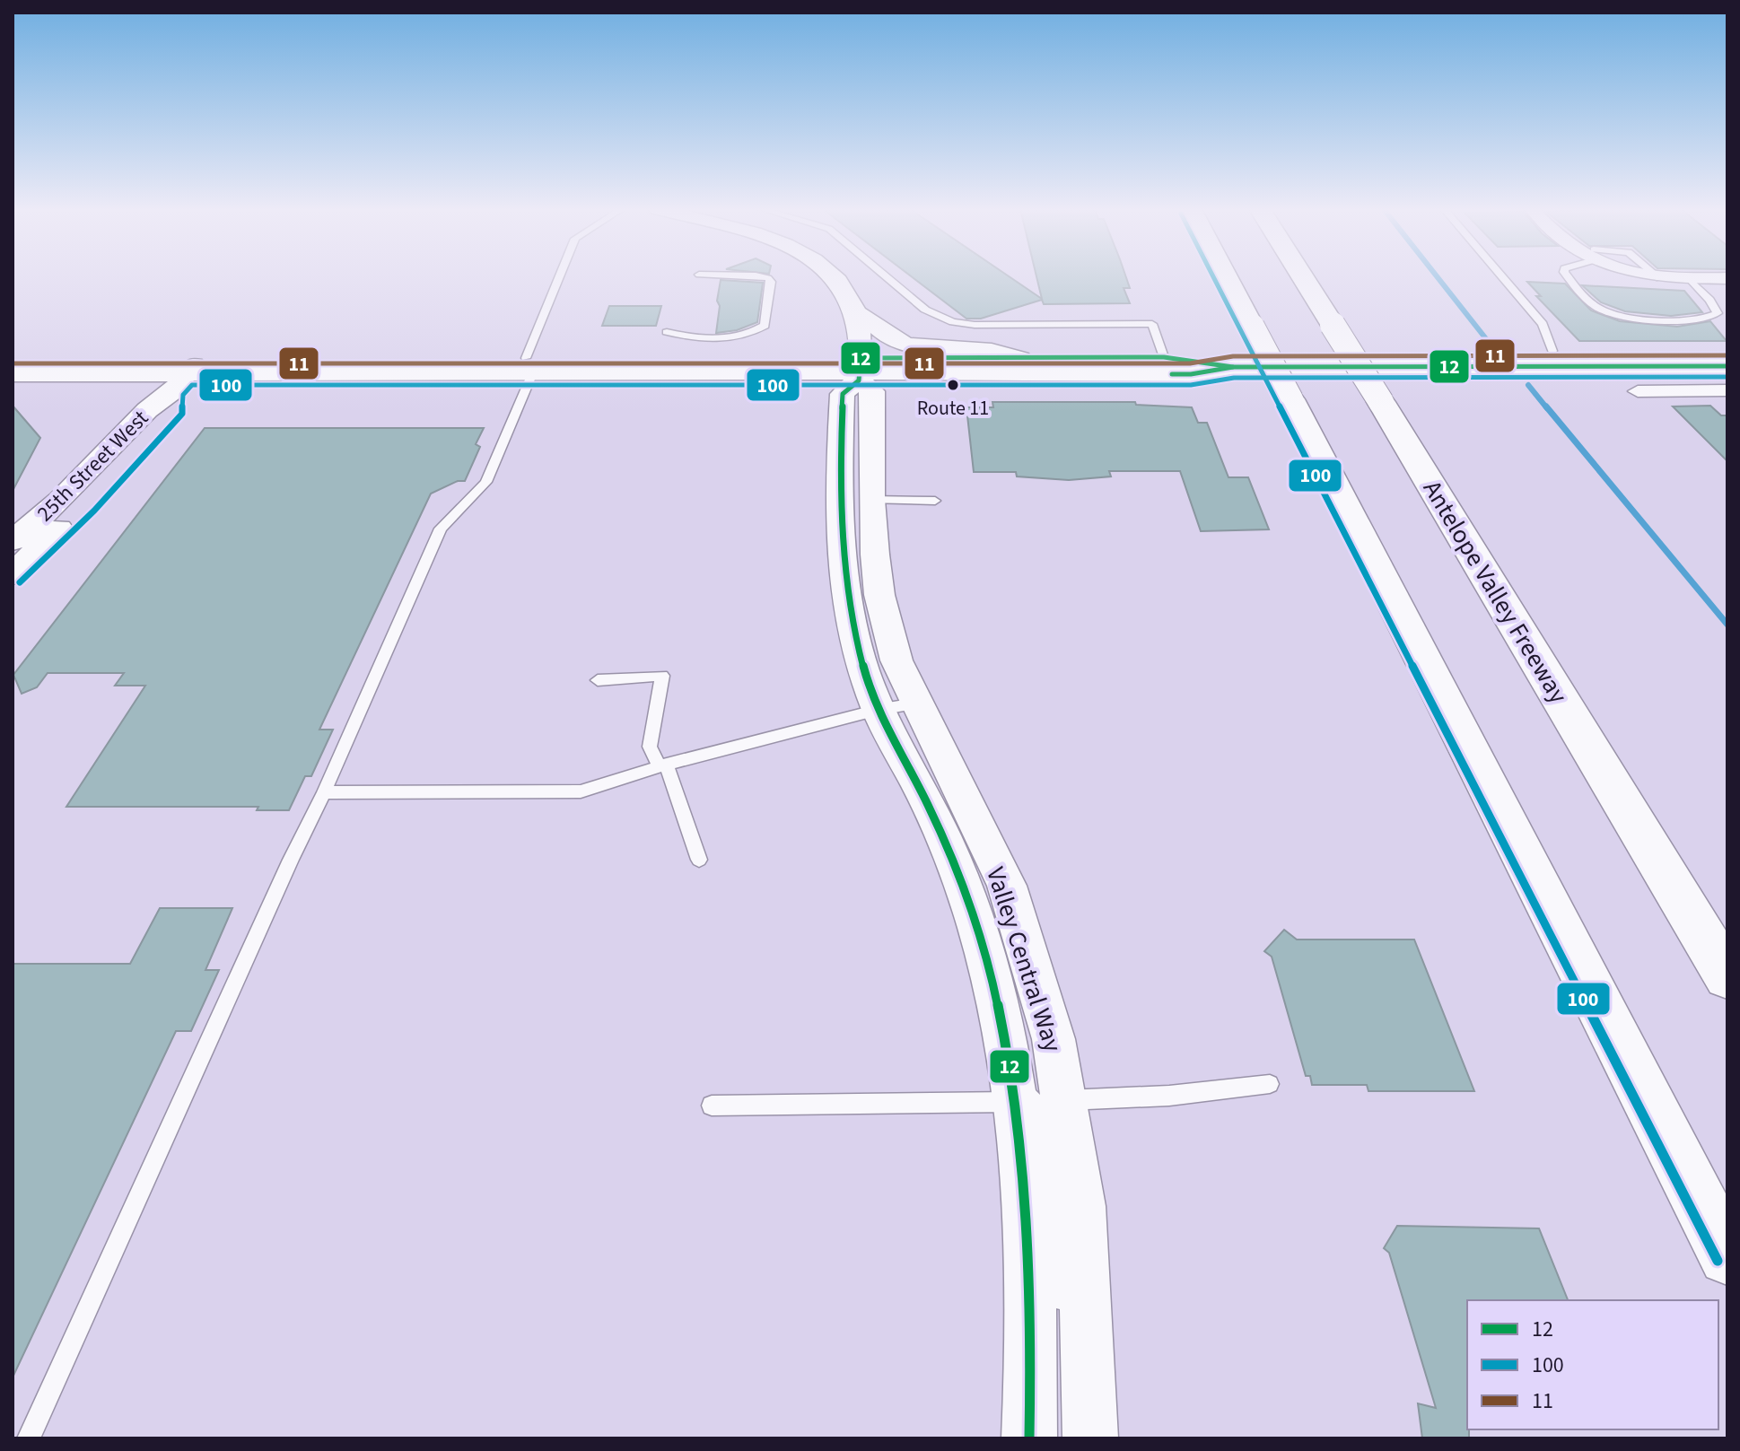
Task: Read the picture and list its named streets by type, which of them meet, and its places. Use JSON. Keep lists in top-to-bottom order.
{
  "streets": {
    "highway": ["Antelope Valley Freeway"],
    "street": ["25th Street West", "Valley Central Way"]
  },
  "places": ["Route 11"],
  "lines": ["transit line 100", "transit line 11", "transit line 12"],
  "legend": ["12", "100", "11"]
}
